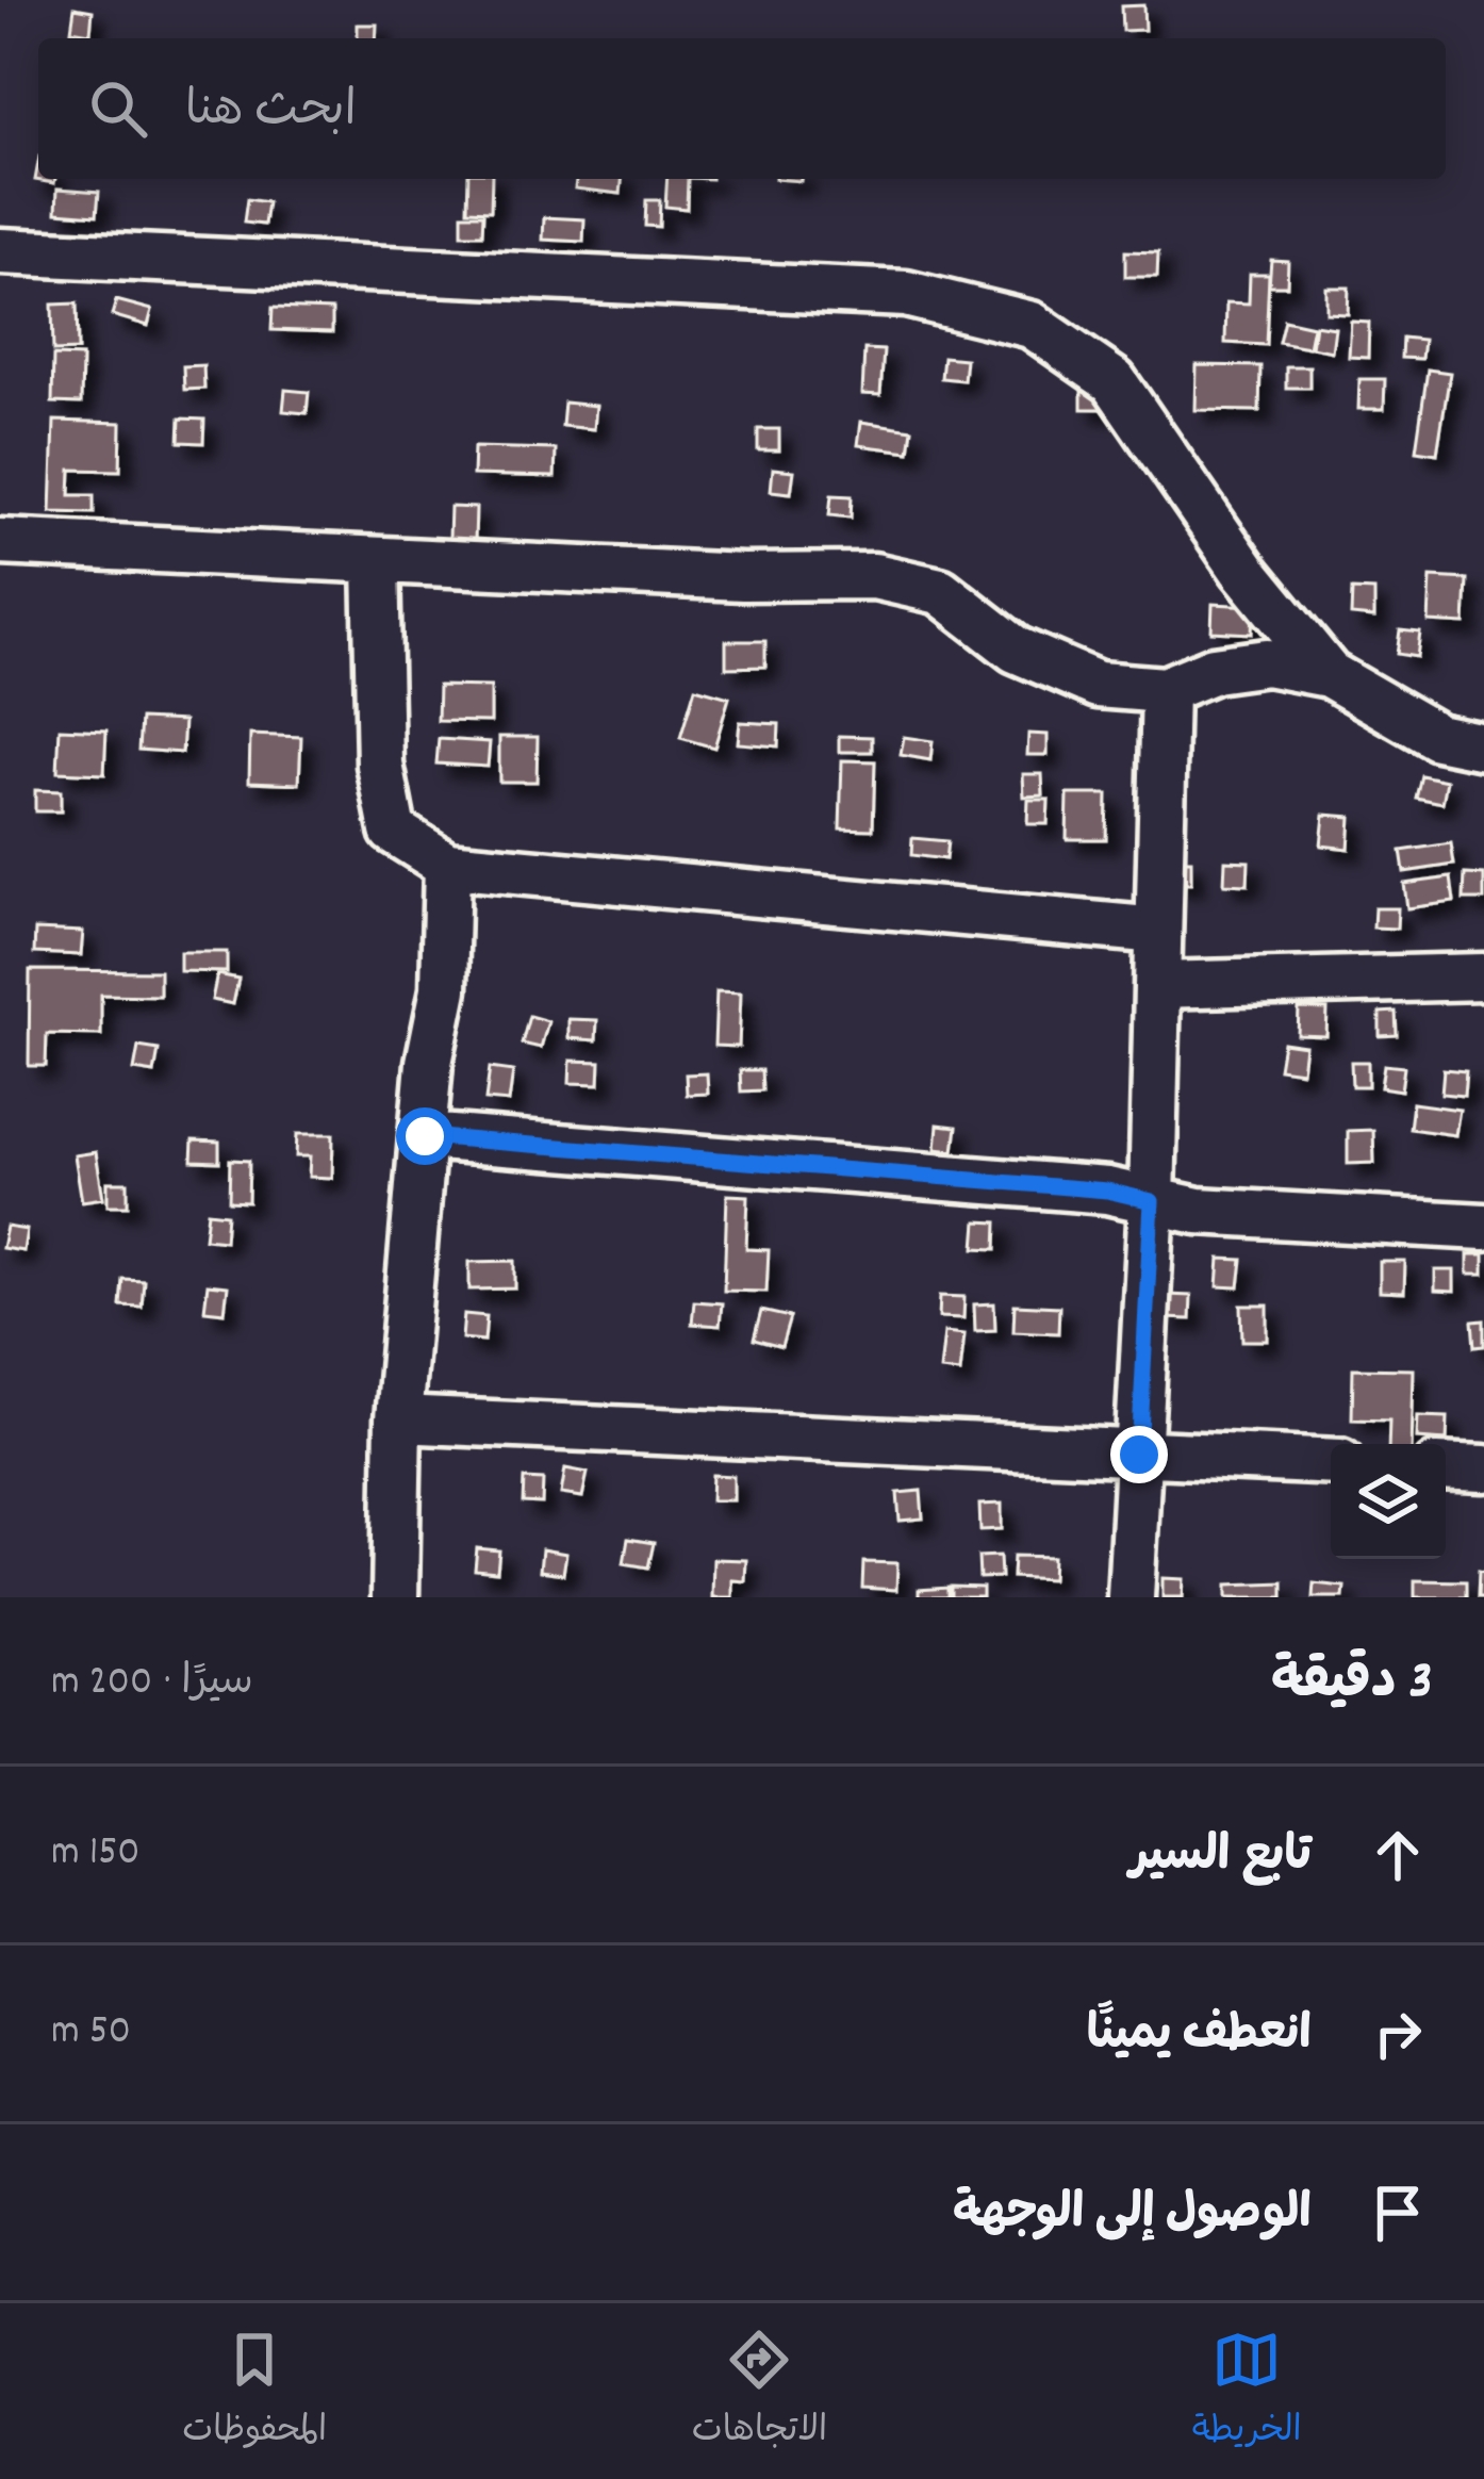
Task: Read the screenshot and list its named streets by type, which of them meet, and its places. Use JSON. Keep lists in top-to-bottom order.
{
  "page": {
    "search": "ابحث هنا",
    "heading": ["3 دقيقة", "سيرًا · 200 m"],
    "list": [
      ["تابع السير", "150 m"],
      ["انعطف يمينًا", "50 m"],
      "الوصول إلى الوجهة"
    ],
    "nav": ["الخريطة", "الاتجاهات", "المحفوظات"]
  }
}
